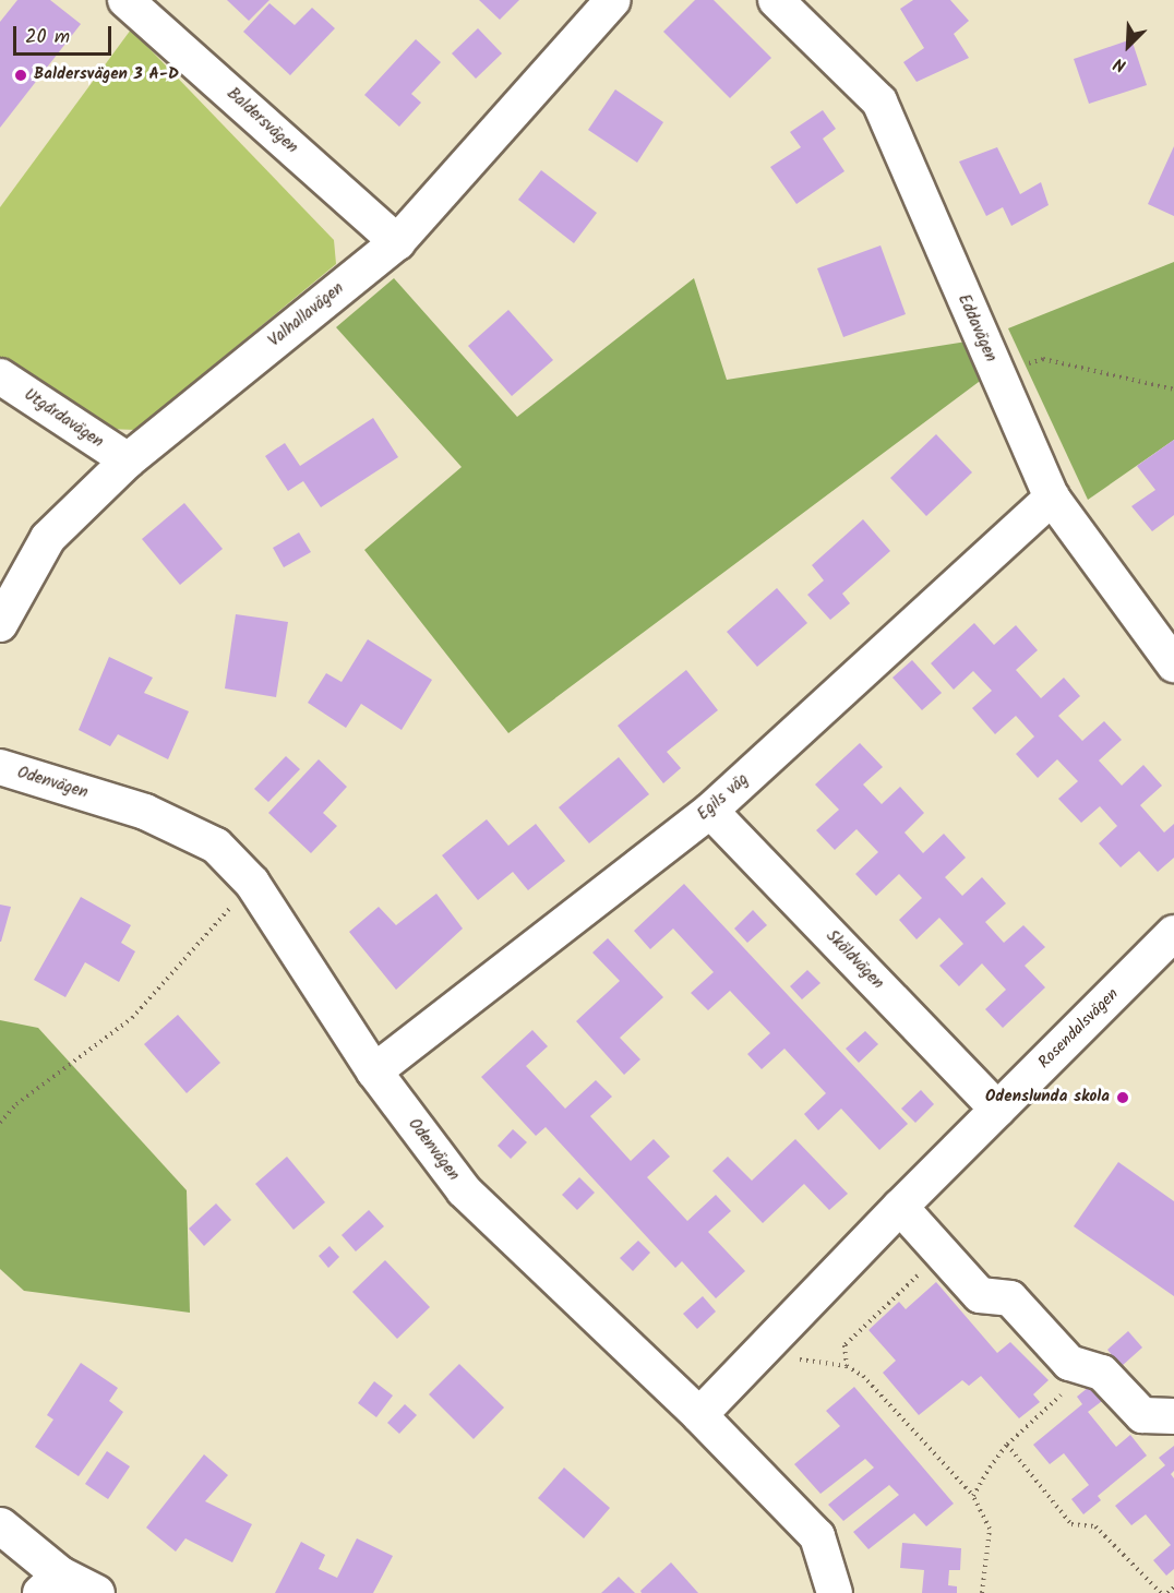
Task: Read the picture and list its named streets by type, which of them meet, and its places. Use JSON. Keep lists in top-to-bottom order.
{
  "streets": {
    "street": [
      "Baldersvägen",
      "Valhallavägen",
      "Eddavägen",
      "Utgårdavägen",
      "Odenvägen",
      "Egils väg",
      "Sköldvägen",
      "Rosendalsvägen"
    ]
  },
  "crossings": [
    ["Baldersvägen", "Valhallavägen"],
    ["Valhallavägen", "Utgårdavägen"],
    ["Eddavägen", "Egils väg"],
    ["Odenvägen", "Egils väg"],
    ["Odenvägen", "Rosendalsvägen"],
    ["Egils väg", "Sköldvägen"],
    ["Sköldvägen", "Rosendalsvägen"]
  ],
  "places": ["Baldersvägen 3 A-D", "Odenslunda skola"],
  "scale_bar": "20 m",
  "north": "bottom left"
}
